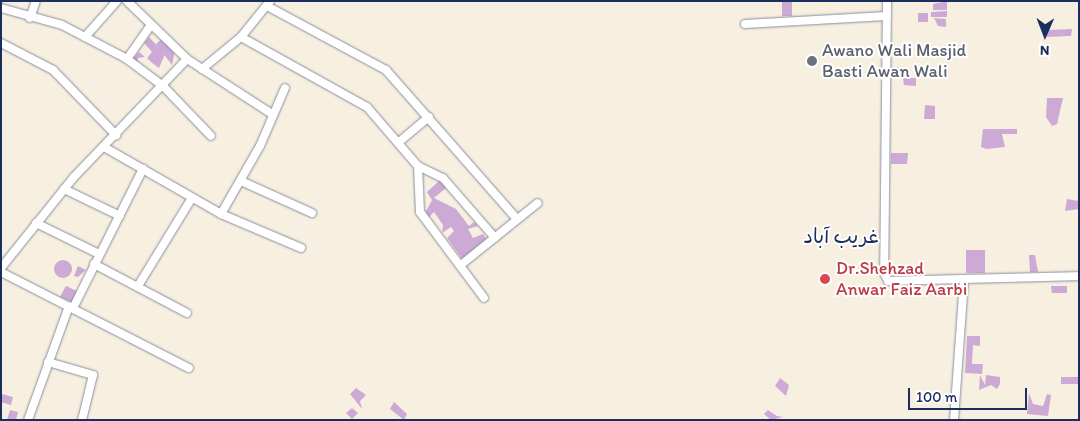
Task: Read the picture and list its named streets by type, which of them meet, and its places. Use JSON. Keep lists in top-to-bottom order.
{
  "districts": ["غریب آباد"],
  "places": ["Awano Wali Masjid Basti Awan Wali", "Dr.Shehzad Anwar Faiz Aarbi"],
  "scale_bar": "100 m",
  "north": "bottom"
}
